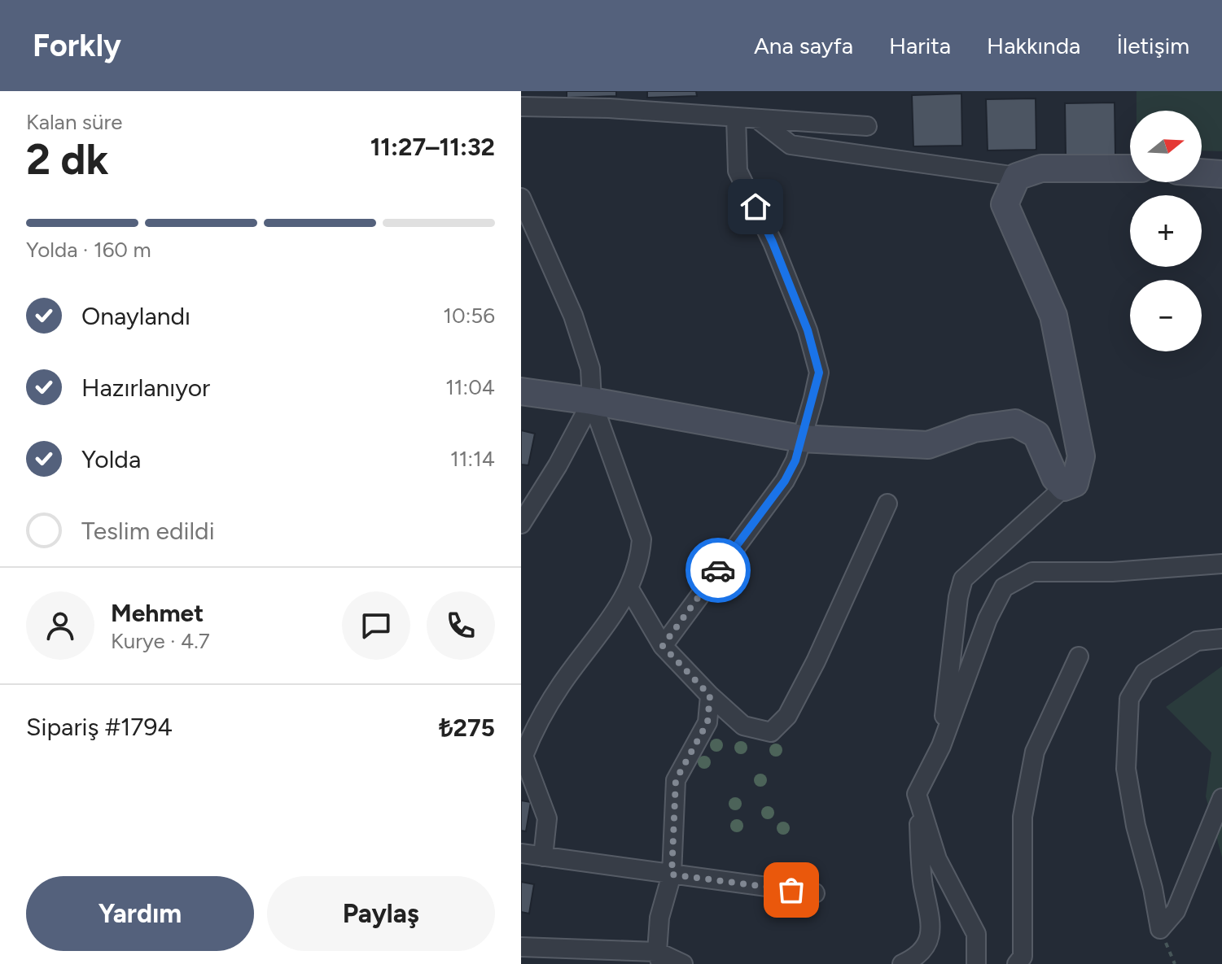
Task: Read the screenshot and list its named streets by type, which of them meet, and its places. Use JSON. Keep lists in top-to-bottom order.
{
  "north": "right",
  "page": {
    "header": "Forkly",
    "nav": [
      "Ana sayfa",
      "Harita",
      "Hakkında",
      "İletişim"
    ],
    "heading": ["2 dk", "Kalan süre", "11:27–11:32"],
    "panel": [
      "Mehmet",
      "Kurye · 4.7",
      "Sipariş #1794",
      "₺275"
    ],
    "map_buttons": ["+", "−"],
    "bar": "Yolda · 160 m",
    "list": [
      ["Onaylandı", "10:56"],
      ["Hazırlanıyor", "11:04"],
      ["Yolda", "11:14"],
      "Teslim edildi"
    ],
    "buttons": ["Yardım", "Paylaş"]
  }
}
